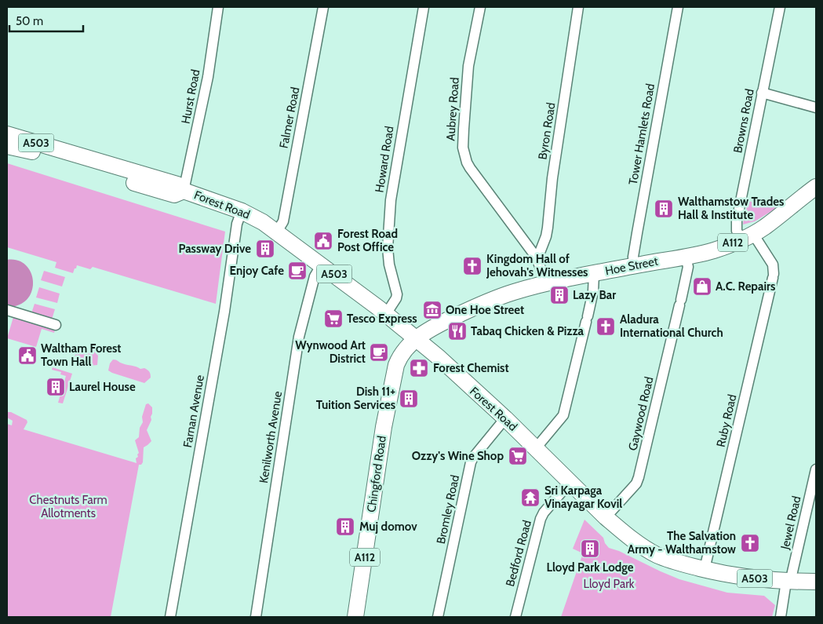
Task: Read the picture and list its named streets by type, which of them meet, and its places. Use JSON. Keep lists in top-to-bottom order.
{
  "streets": {
    "main road": [
      "A503",
      "Forest Road",
      "A112",
      "Hoe Street",
      "Chingford Road"
    ],
    "street": [
      "Hurst Road",
      "Aubrey Road",
      "Falmer Road",
      "Browns Road",
      "Byron Road",
      "Tower Hamlets Road",
      "Howard Road",
      "Farnan Avenue",
      "Gaywood Road",
      "Ruby Road",
      "Kenilworth Avenue",
      "Bromley Road",
      "Jewel Road",
      "Bedford Road"
    ]
  },
  "crossings": [
    ["Hurst Road", "Forest Road"],
    ["Aubrey Road", "Byron Road"],
    ["Aubrey Road", "Hoe Street"],
    ["Falmer Road", "Forest Road"],
    ["Browns Road", "Hoe Street"],
    ["Browns Road", "Ruby Road"],
    ["Tower Hamlets Road", "Hoe Street"],
    ["Howard Road", "Forest Road"],
    ["Forest Road", "Hoe Street"],
    ["Forest Road", "Farnan Avenue"],
    ["Forest Road", "Gaywood Road"],
    ["Forest Road", "Ruby Road"],
    ["Forest Road", "Kenilworth Avenue"],
    ["Forest Road", "Chingford Road"],
    ["Forest Road", "Bromley Road"],
    ["Forest Road", "Jewel Road"],
    ["Forest Road", "Bedford Road"],
    ["Hoe Street", "Gaywood Road"],
    ["Hoe Street", "Ruby Road"],
    ["Hoe Street", "Chingford Road"]
  ],
  "parks": ["Chestnuts Farm Allotments", "Lloyd Park"],
  "places": {
    "building": [
      "Walthamstow Trades Hall & Institute",
      "Passway Drive",
      "Lazy Bar",
      "Laurel House",
      "Dish 11+ Tuition Services",
      "Muj domov",
      "Lloyd Park Lodge"
    ],
    "public building": ["Forest Road Post Office", "Waltham Forest Town Hall"],
    "church": ["Kingdom Hall of Jehovah's Witnesses", "Aladura International Church", "The Salvation Army - Walthamstow"],
    "cafe": ["Enjoy Cafe", "Wynwood Art District"],
    "shop": ["A.C. Repairs"],
    "museum": ["One Hoe Street"],
    "supermarket": ["Tesco Express", "Ozzy's Wine Shop"],
    "restaurant": ["Tabaq Chicken & Pizza"],
    "pharmacy": ["Forest Chemist"],
    "temple": ["Sri Karpaga Vinayagar Kovil"]
  },
  "scale_bar": "50 m"
}
